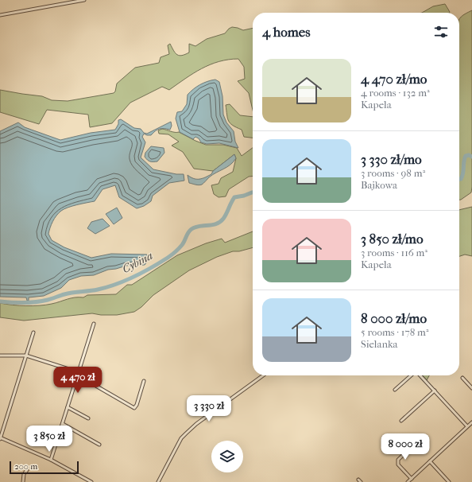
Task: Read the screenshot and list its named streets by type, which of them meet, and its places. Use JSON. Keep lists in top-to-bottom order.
{
  "water": ["Cybina"],
  "scale_bar": "200 m",
  "page": {
    "heading": "4 homes",
    "list": [
      {
        "name": "4 470 zł/mo",
        "note": "4 rooms · 132 m² · Kapela"
      },
      {
        "name": "3 330 zł/mo",
        "note": "3 rooms · 98 m² · Bajkowa"
      },
      {
        "name": "3 850 zł/mo",
        "note": "3 rooms · 116 m² · Kapela"
      },
      {
        "name": "8 000 zł/mo",
        "note": "5 rooms · 178 m² · Sielanka"
      }
    ],
    "price": [
      "4 470 zł",
      "3 330 zł",
      "3 850 zł",
      "8 000 zł"
    ],
    "scale": "200 m"
  }
}
